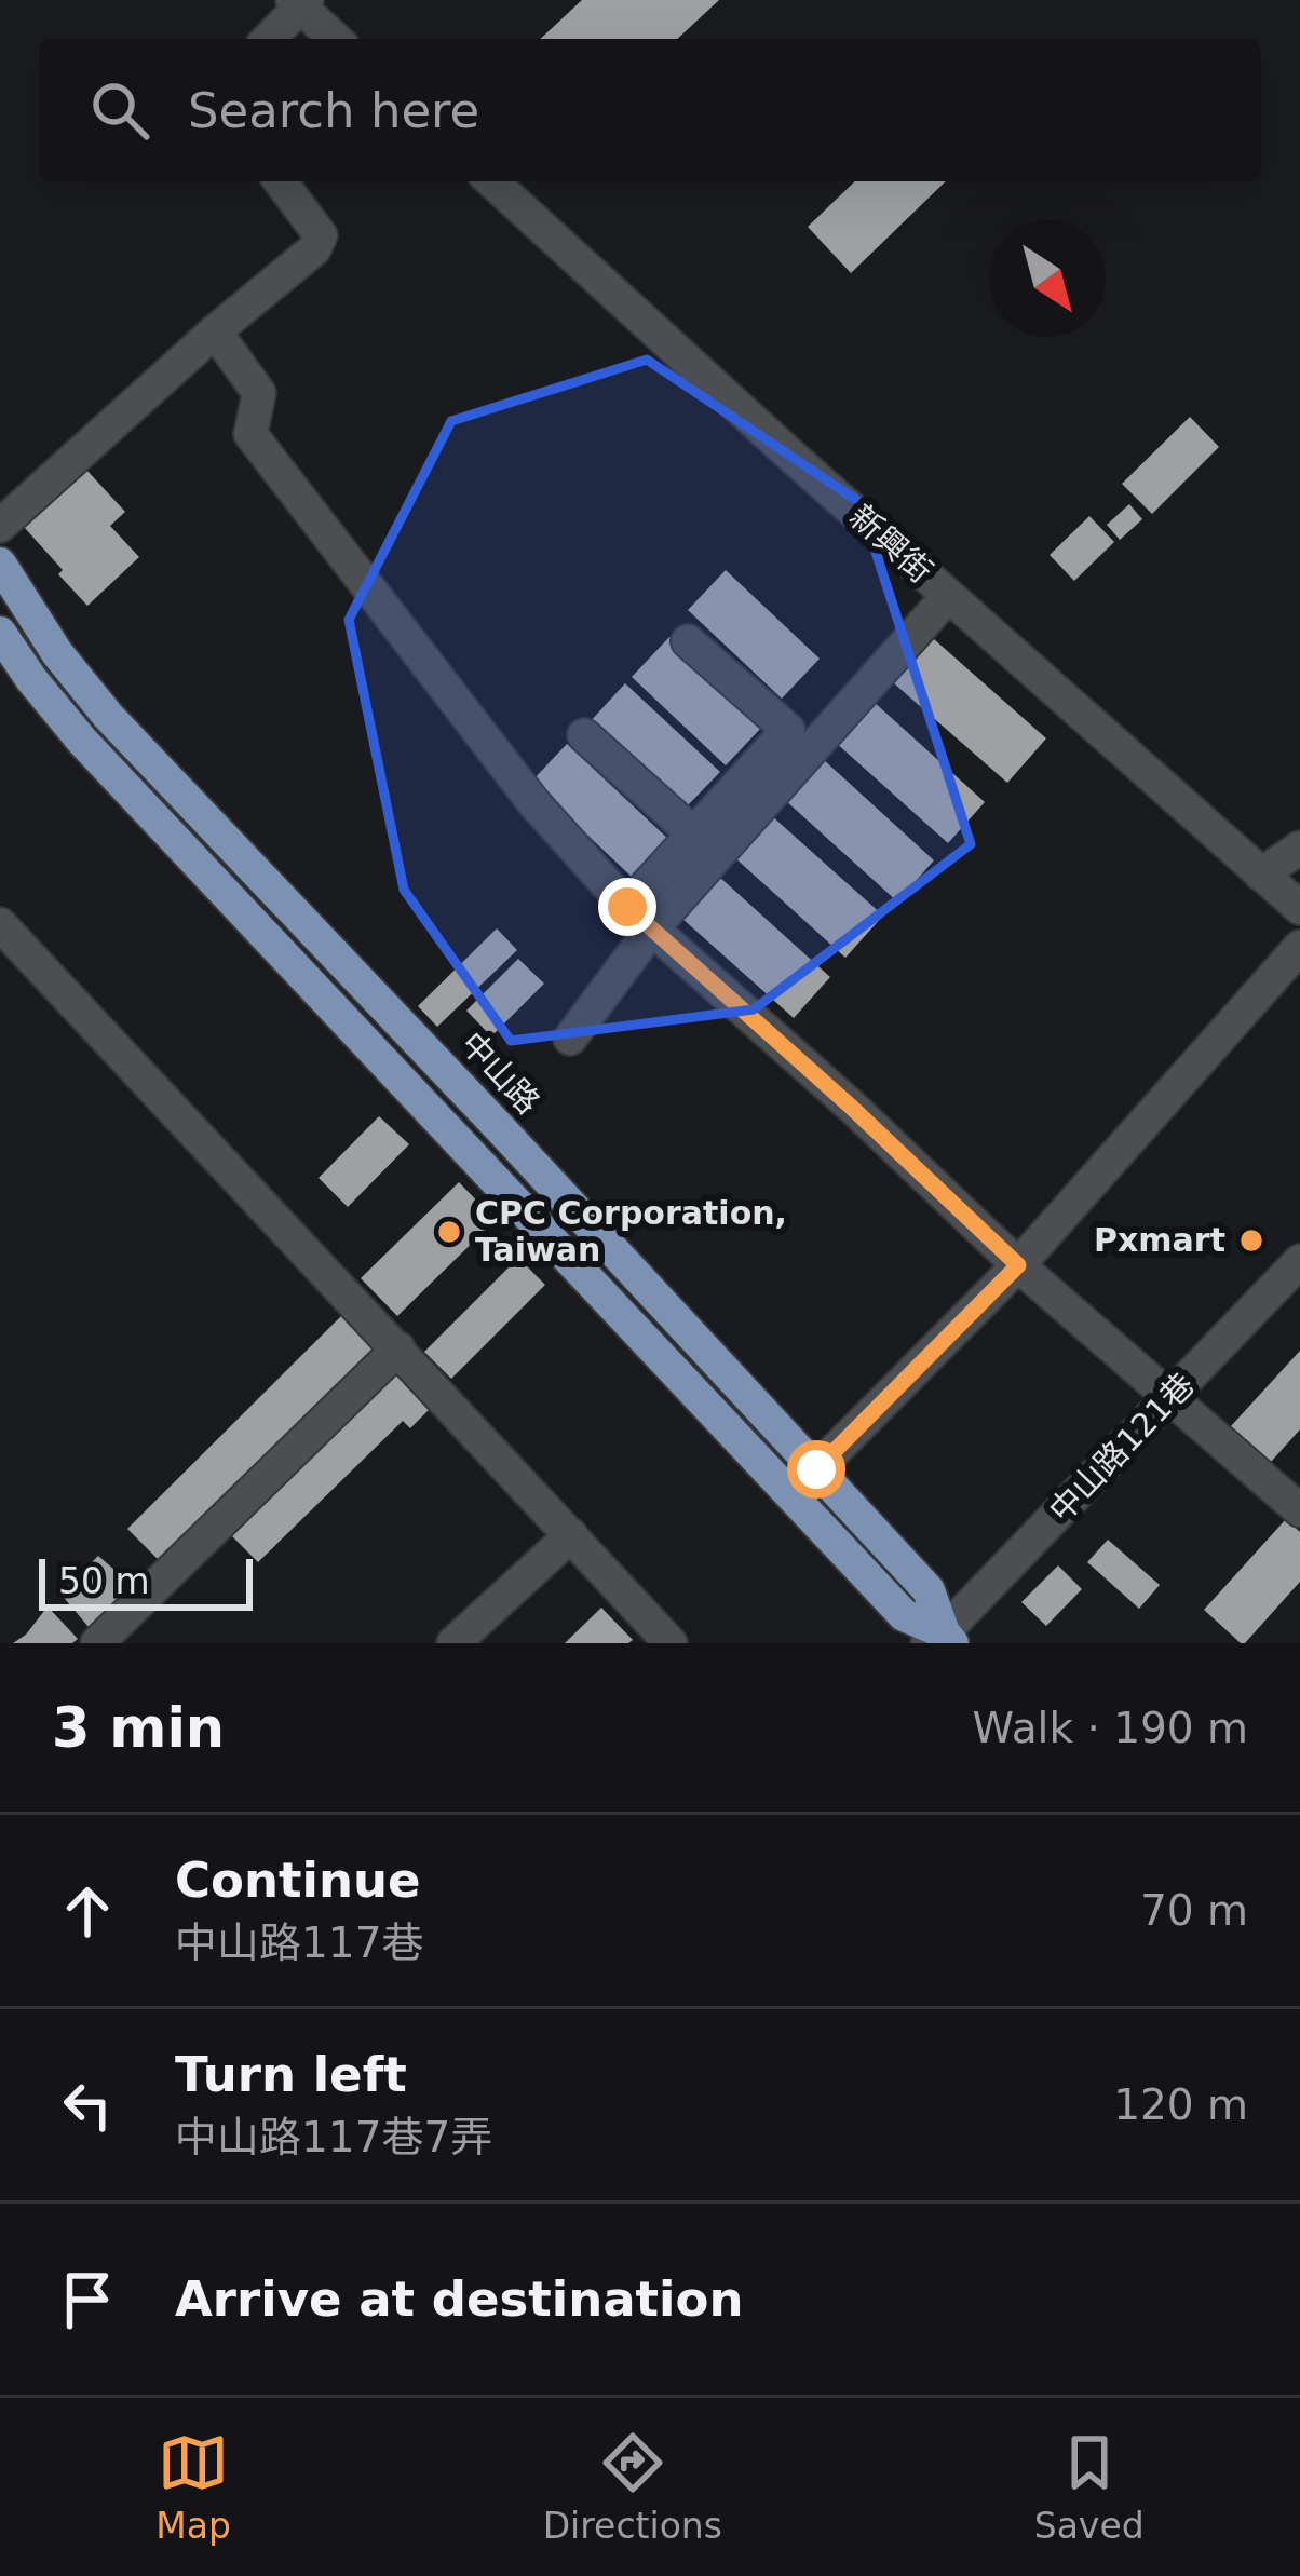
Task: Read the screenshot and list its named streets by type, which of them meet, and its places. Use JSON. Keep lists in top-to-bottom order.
{
  "streets": {
    "main road": ["中山路"],
    "street": ["新興街", "中山路121巷"]
  },
  "crossings": [
    ["中山路", "中山路121巷"]
  ],
  "places": ["CPC Corporation, Taiwan", "Pxmart"],
  "scale_bar": "50 m",
  "north": "bottom right",
  "page": {
    "search": "Search here",
    "scale": "50 m",
    "heading": ["3 min", "Walk · 190 m"],
    "list": [
      ["Continue", "中山路117巷", "70 m"],
      ["Turn left", "中山路117巷7弄", "120 m"],
      "Arrive at destination"
    ],
    "nav": ["Map", "Directions", "Saved"]
  }
}
